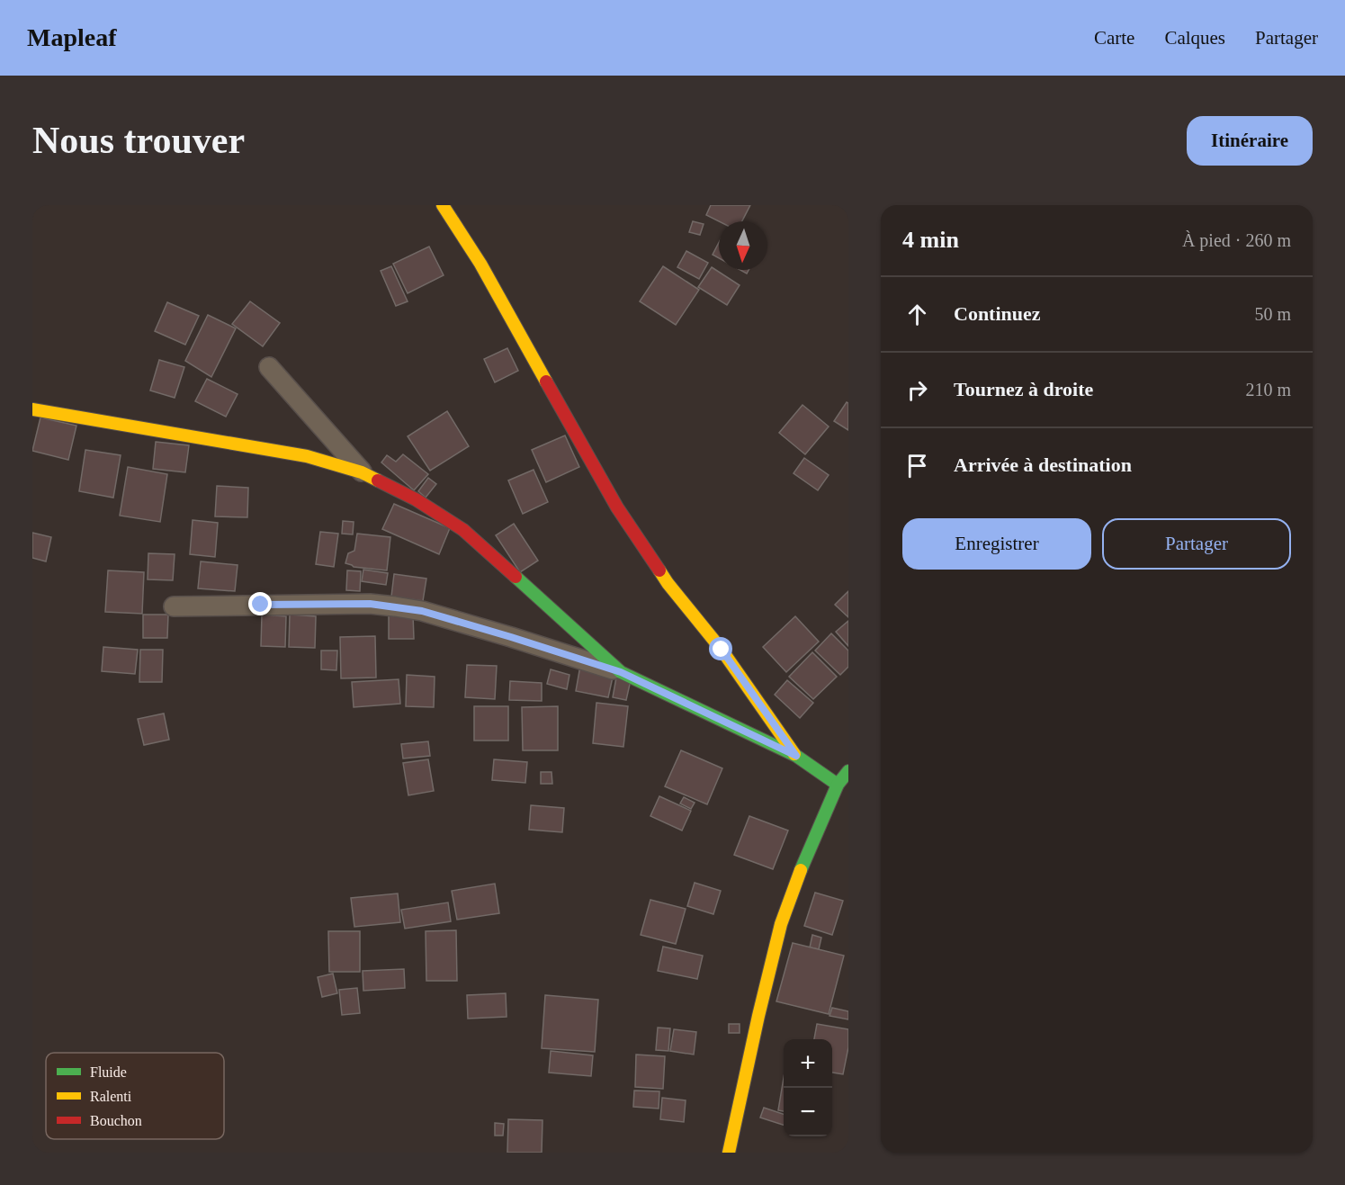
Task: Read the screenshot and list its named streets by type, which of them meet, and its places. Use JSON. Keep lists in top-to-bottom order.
{
  "legend": ["Fluide", "Ralenti", "Bouchon"],
  "north": "bottom",
  "page": {
    "header": "Mapleaf",
    "nav": ["Carte", "Calques", "Partager"],
    "buttons": [
      "Itinéraire",
      ["Enregistrer", "Partager"]
    ],
    "title": "Nous trouver",
    "heading": ["4 min", "À pied · 260 m"],
    "list": [
      ["Continuez", "50 m"],
      ["Tournez à droite", "210 m"],
      "Arrivée à destination"
    ],
    "map_buttons": ["+", "−"]
  }
}
